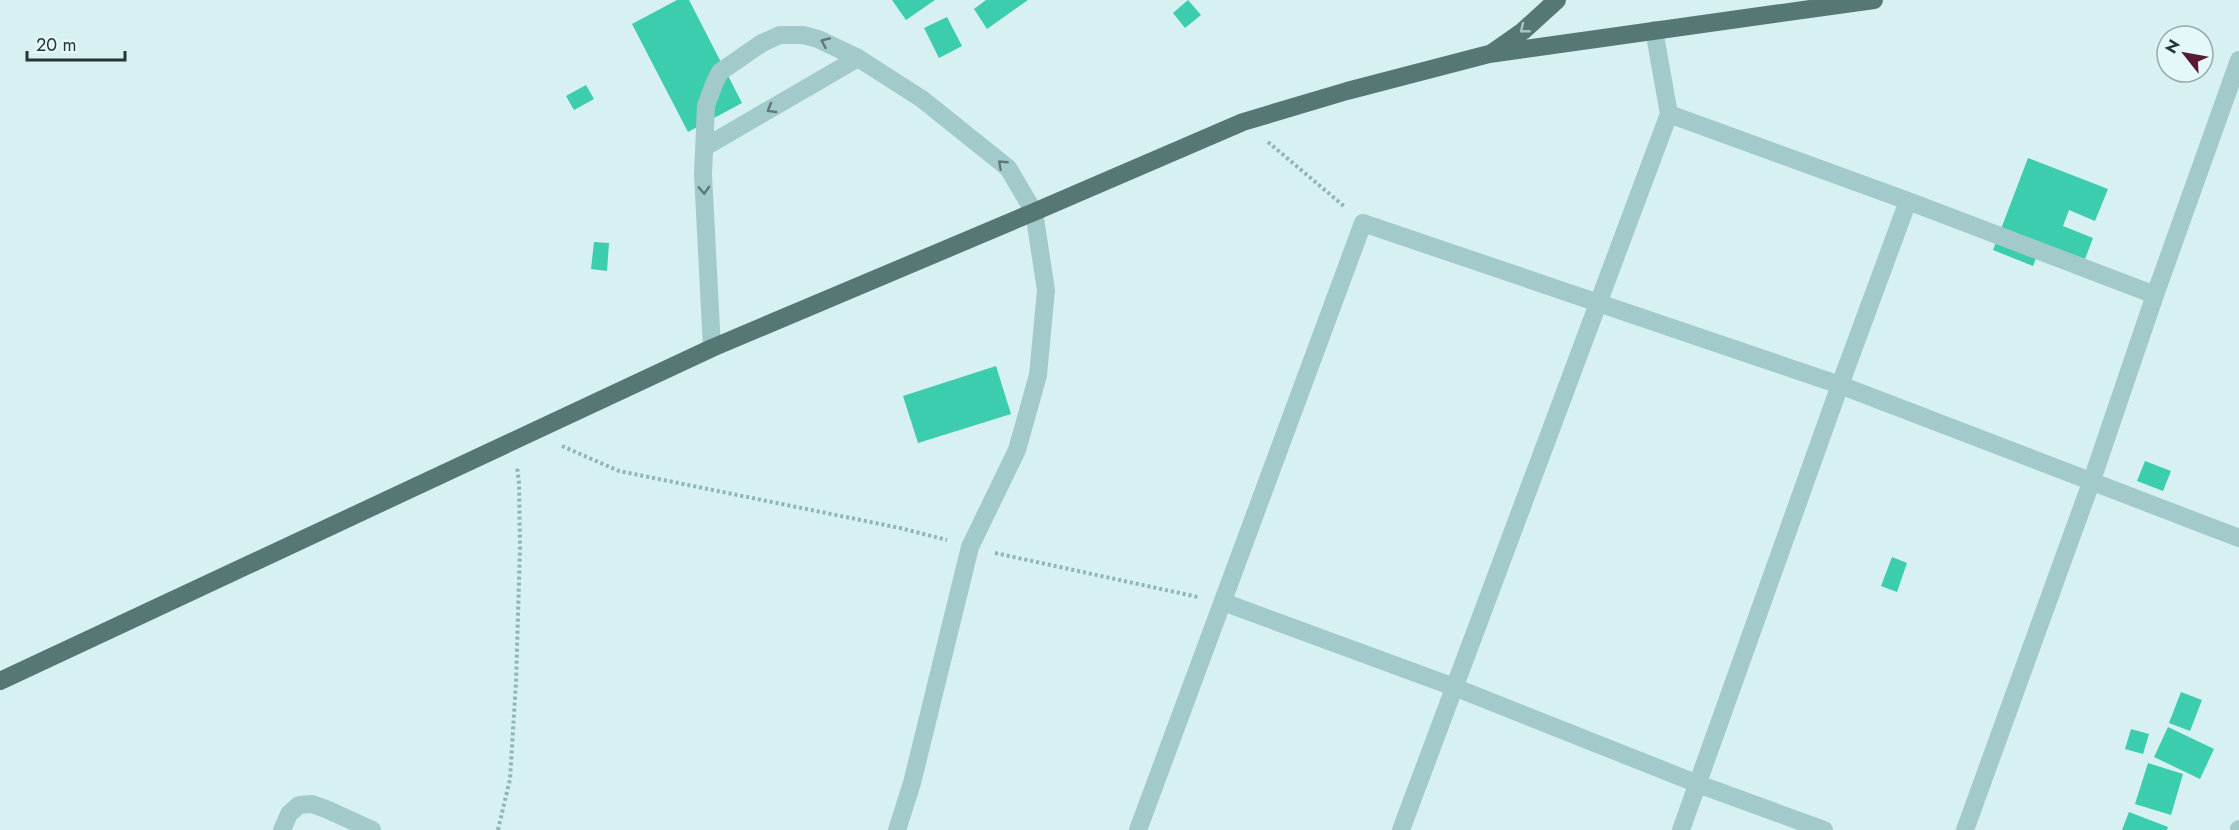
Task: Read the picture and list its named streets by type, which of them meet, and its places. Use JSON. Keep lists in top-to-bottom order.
{
  "scale_bar": "20 m",
  "north": "top left"
}
